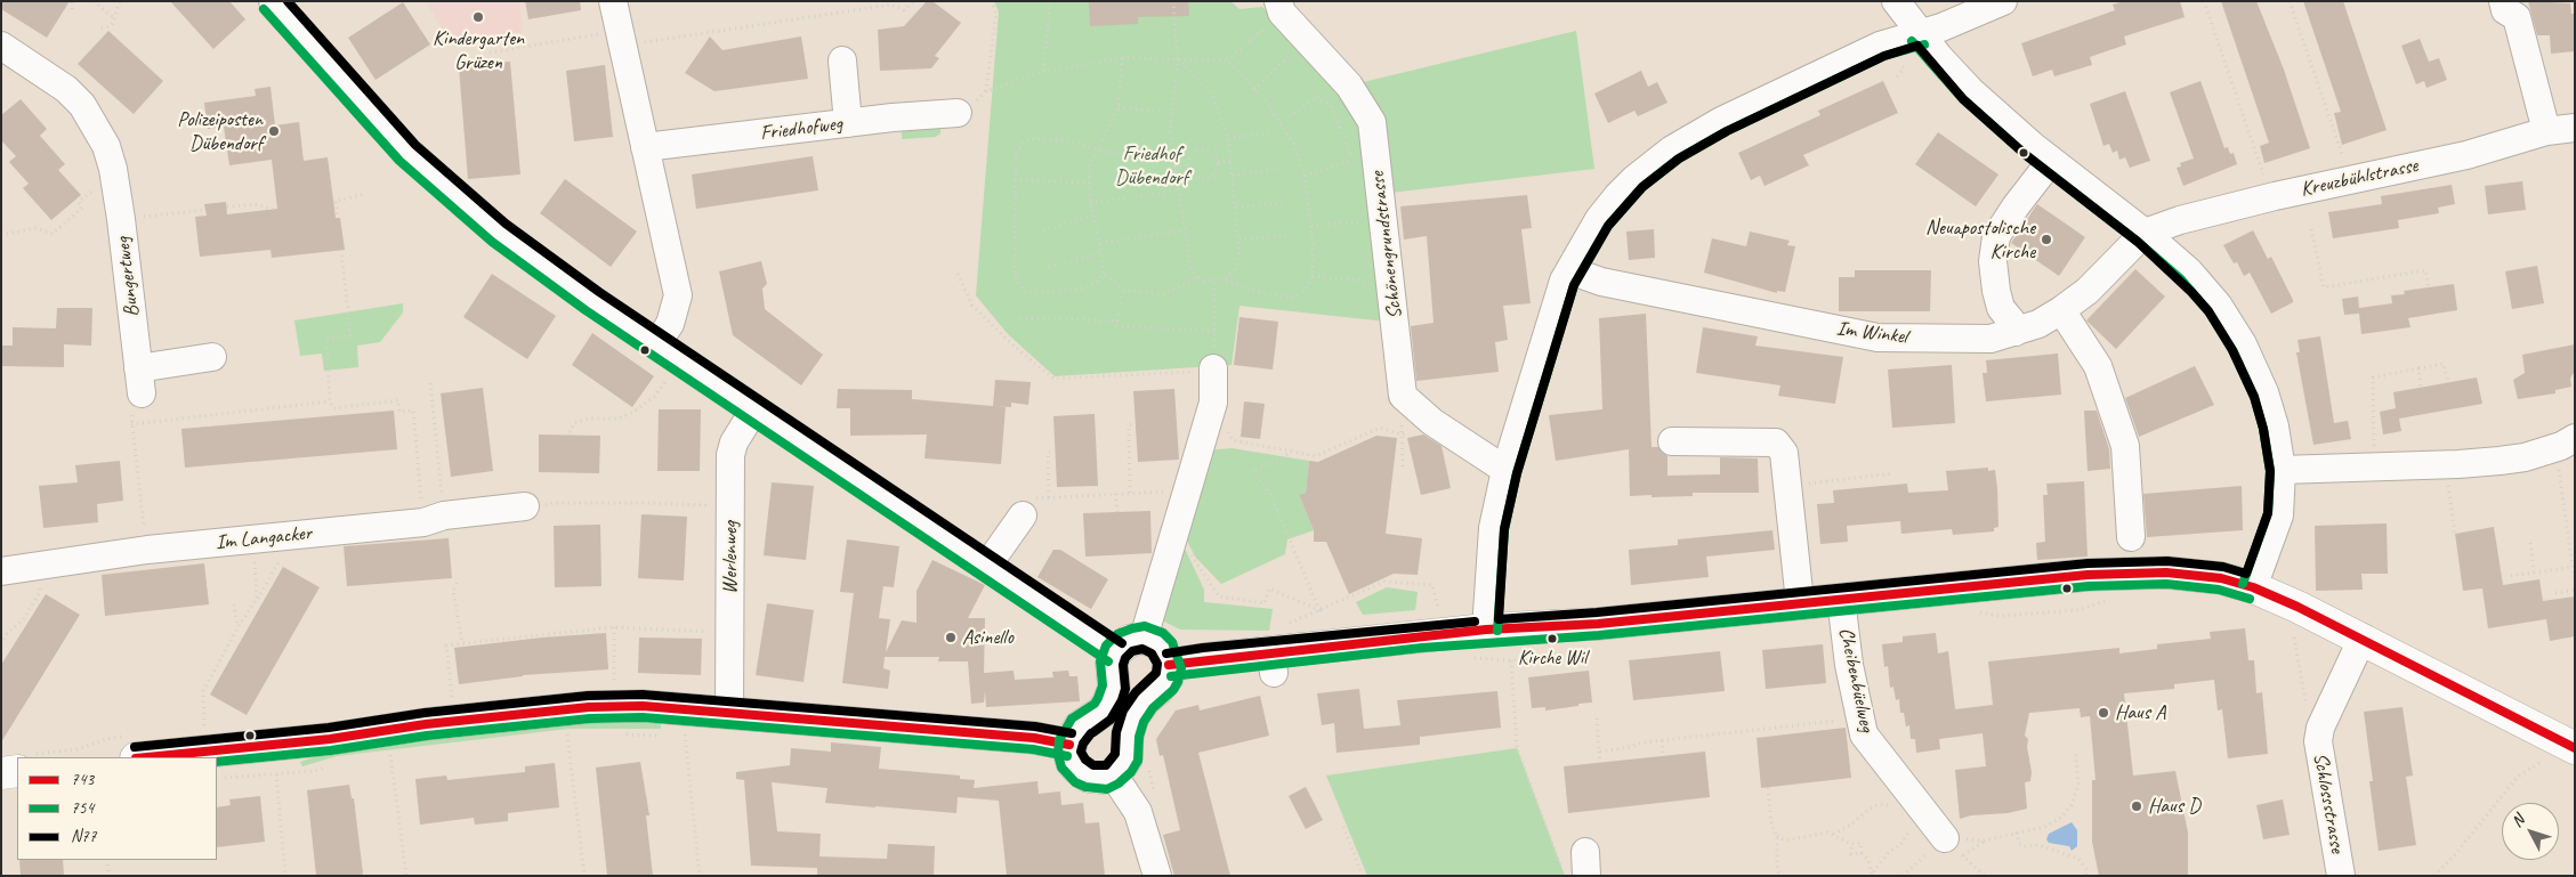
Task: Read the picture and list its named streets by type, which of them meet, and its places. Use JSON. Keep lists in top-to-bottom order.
{
  "streets": {
    "street": [
      "Friedhofweg",
      "Kreuzbühlstrasse",
      "Schönengrundstrasse",
      "Bungertweg",
      "Im Winkel",
      "Im Langacker",
      "Werlenweg",
      "Cheibenbüelweg",
      "Schlossstrasse"
    ]
  },
  "crossings": [
    ["Kreuzbühlstrasse", "Im Winkel"]
  ],
  "parks": ["Friedhof Dübendorf"],
  "places": [
    "Kindergarten Grüzen",
    "Polizeiposten Dübendorf",
    "Neuapostolische Kirche",
    "Asinello",
    "Kirche Wil",
    "Haus A",
    "Haus D"
  ],
  "lines": ["transit line N77", "transit line 754", "transit line 743"],
  "legend": ["743", "754", "N77"],
  "north": "top left"
}
